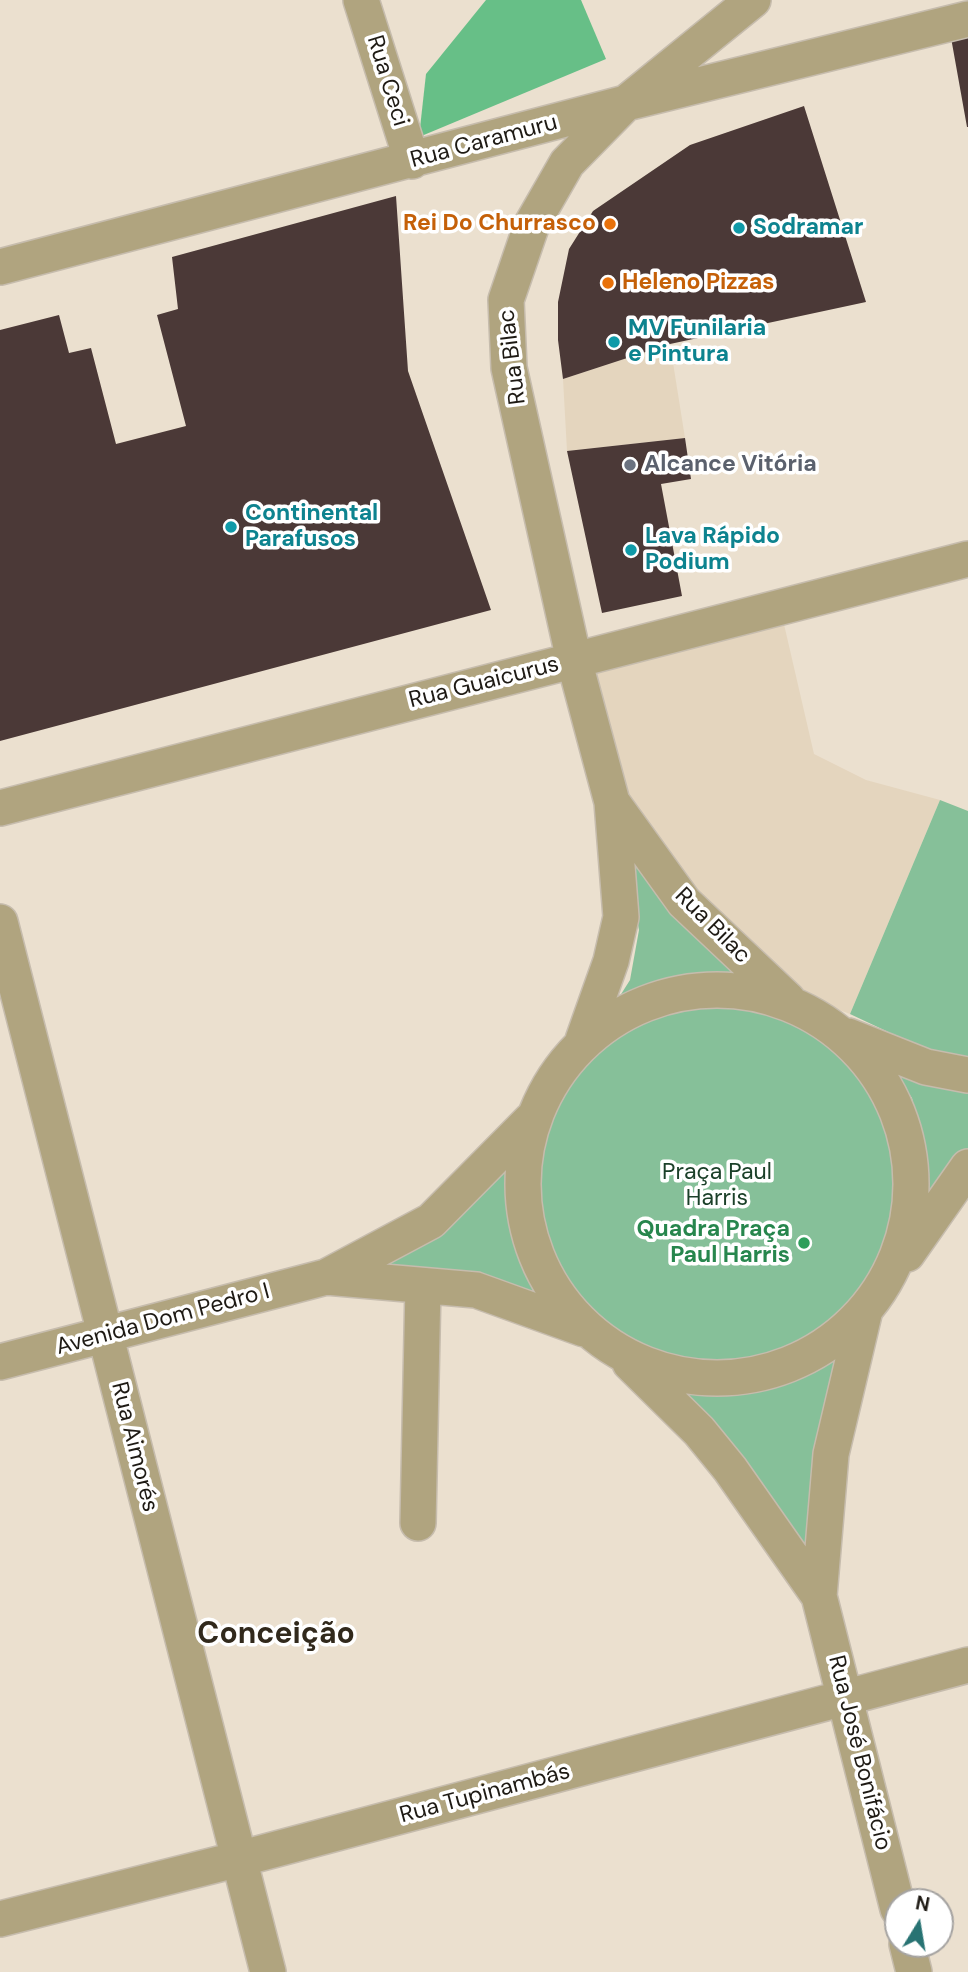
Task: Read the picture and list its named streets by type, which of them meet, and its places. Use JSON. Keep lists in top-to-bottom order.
{
  "streets": {
    "street": [
      "Rua Ceci",
      "Rua Caramuru",
      "Rua Bilac",
      "Rua Guaicurus",
      "Avenida Dom Pedro I",
      "Rua Aimorés",
      "Rua José Bonifácio",
      "Rua Tupinambás"
    ]
  },
  "crossings": [
    ["Rua Ceci", "Rua Caramuru"],
    ["Rua Caramuru", "Rua Bilac"],
    ["Rua Bilac", "Rua Guaicurus"],
    ["Avenida Dom Pedro I", "Rua Aimorés"],
    ["Rua Aimorés", "Rua Tupinambás"],
    ["Rua José Bonifácio", "Rua Tupinambás"]
  ],
  "districts": ["Conceição"],
  "parks": ["Praça Paul Harris"],
  "places": [
    "Rei Do Churrasco",
    "Sodramar",
    "Heleno Pizzas",
    "MV Funilaria e Pintura",
    "Alcance Vitória",
    "Continental Parafusos",
    "Lava Rápido Podium",
    "Quadra Praça Paul Harris"
  ],
  "north": "top"
}
